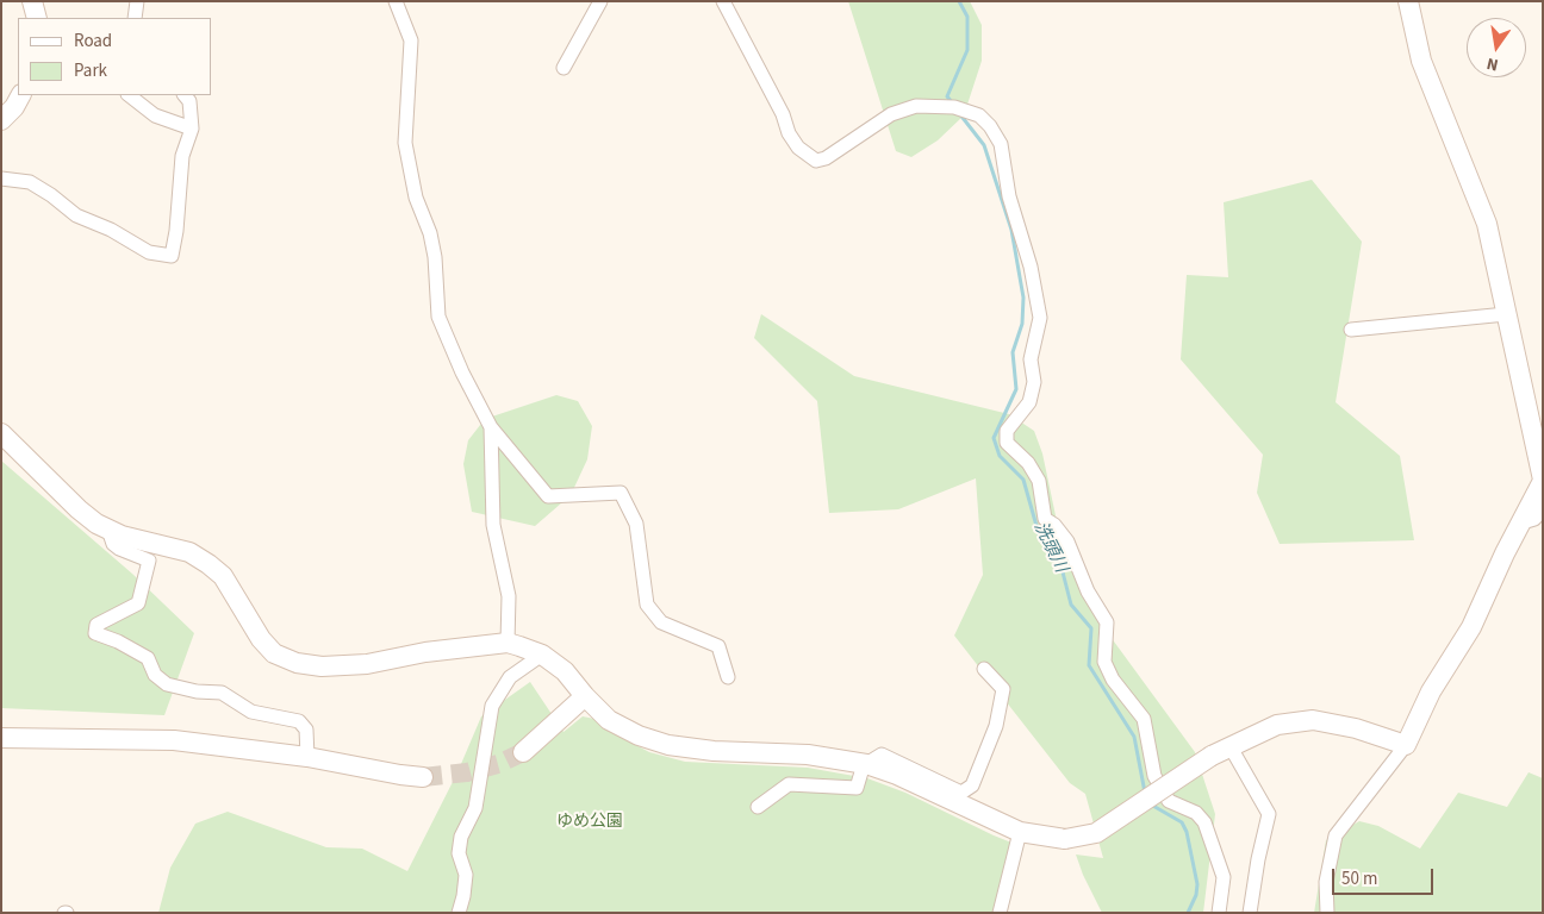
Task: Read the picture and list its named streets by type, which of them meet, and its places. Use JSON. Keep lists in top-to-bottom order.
{
  "water": ["洗頭川"],
  "parks": ["ゆめ公園"],
  "legend": ["Road", "Park"],
  "scale_bar": "50 m",
  "north": "bottom"
}
